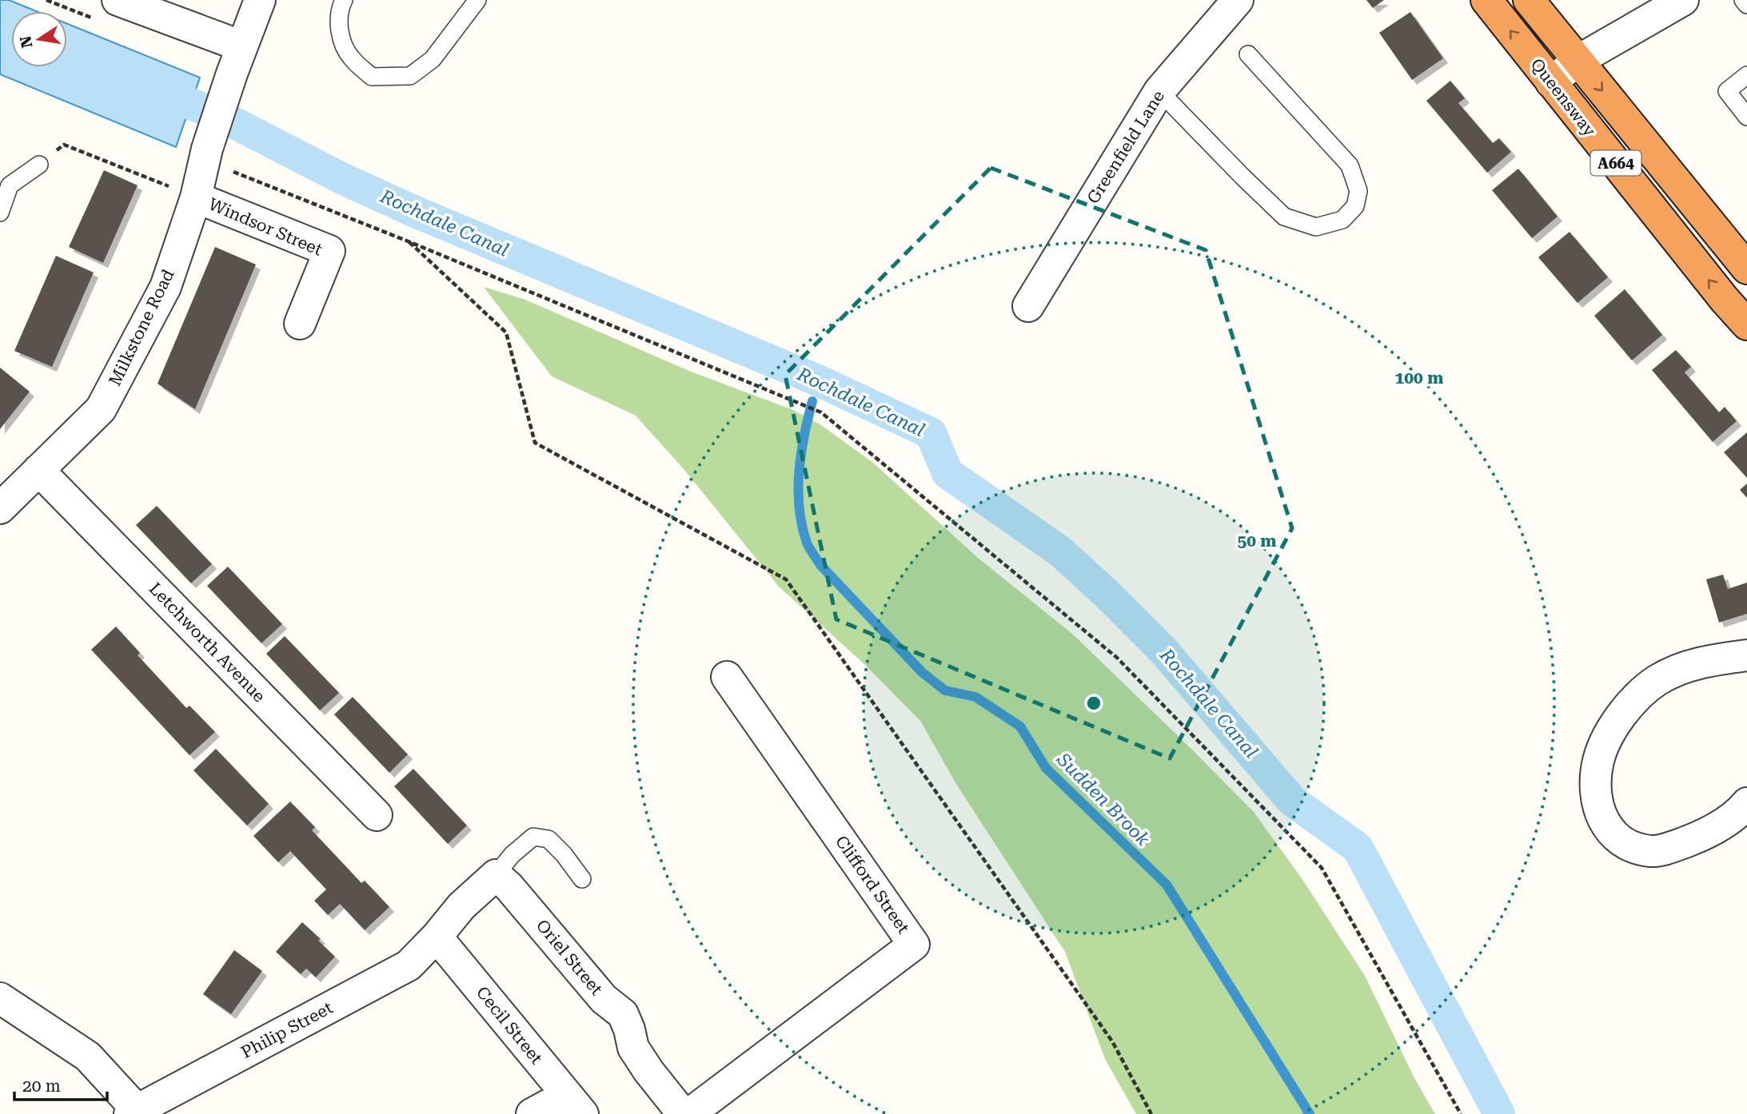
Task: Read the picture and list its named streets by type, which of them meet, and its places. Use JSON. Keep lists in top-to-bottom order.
{
  "streets": {
    "highway": ["Queensway", "A664"],
    "street": [
      "Greenfield Lane",
      "Windsor Street",
      "Milkstone Road",
      "Letchworth Avenue",
      "Clifford Street",
      "Oriel Street",
      "Cecil Street",
      "Philip Street"
    ]
  },
  "crossings": [
    ["Windsor Street", "Milkstone Road"],
    ["Milkstone Road", "Letchworth Avenue"],
    ["Cecil Street", "Philip Street"]
  ],
  "water": ["Rochdale Canal", "Sudden Brook"],
  "scale_bar": "20 m",
  "north": "left",
  "rings": ["100 m", "50 m"]
}
